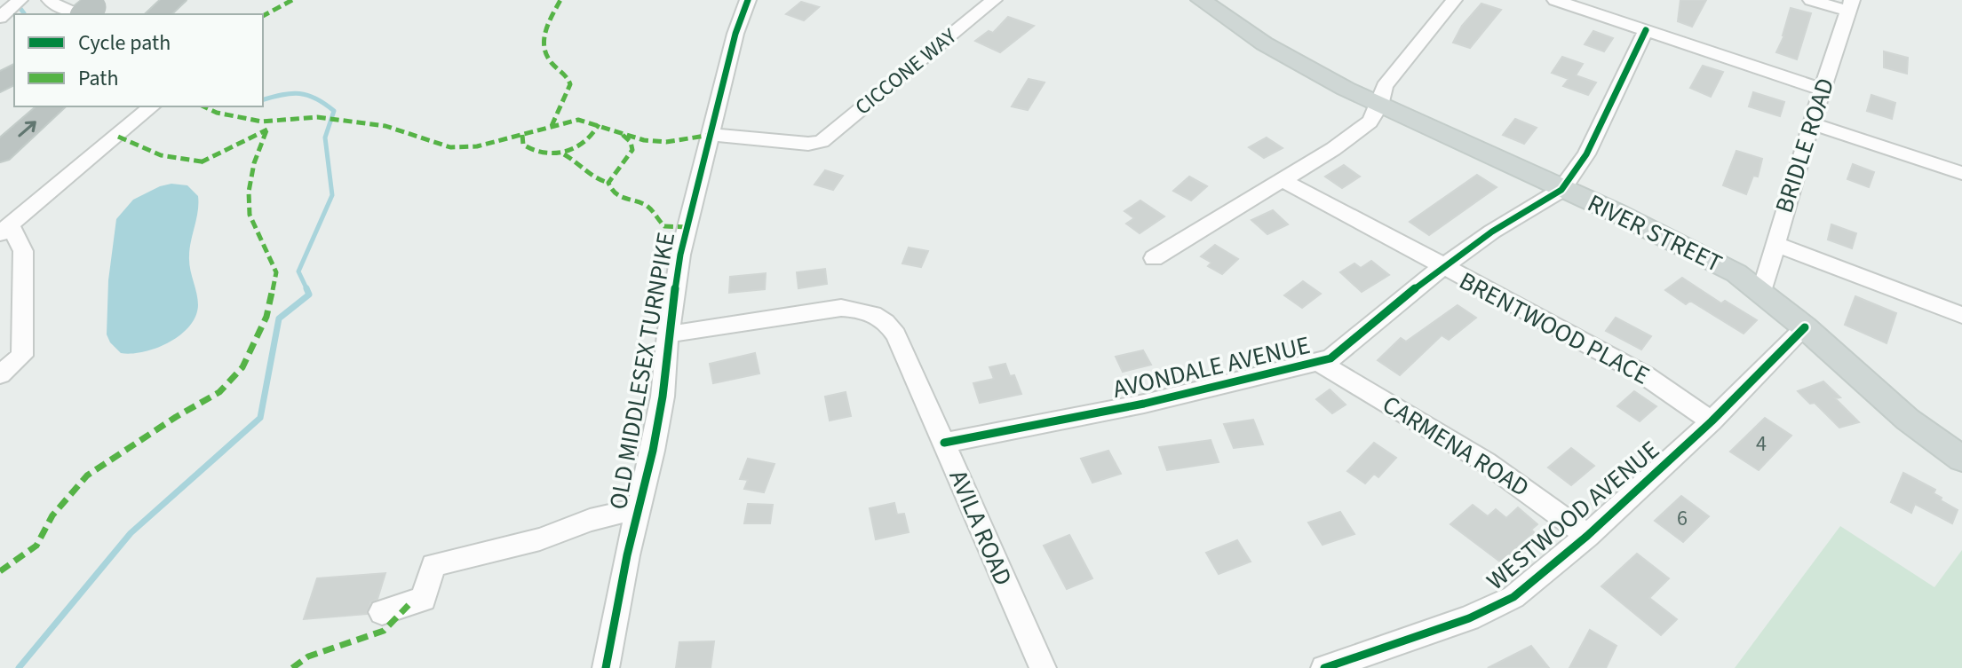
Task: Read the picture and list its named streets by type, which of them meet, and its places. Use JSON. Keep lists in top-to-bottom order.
{
  "streets": {
    "main road": ["RIVER STREET"],
    "street": [
      "CICCONE WAY",
      "BRIDLE ROAD",
      "BRENTWOOD PLACE",
      "AVONDALE AVENUE",
      "OLD MIDDLESEX TURNPIKE",
      "CARMENA ROAD",
      "WESTWOOD AVENUE",
      "AVILA ROAD"
    ]
  },
  "crossings": [
    ["CICCONE WAY", "OLD MIDDLESEX TURNPIKE"],
    ["BRIDLE ROAD", "RIVER STREET"],
    ["RIVER STREET", "AVONDALE AVENUE"],
    ["RIVER STREET", "WESTWOOD AVENUE"],
    ["BRENTWOOD PLACE", "AVONDALE AVENUE"],
    ["BRENTWOOD PLACE", "WESTWOOD AVENUE"],
    ["AVONDALE AVENUE", "CARMENA ROAD"],
    ["AVONDALE AVENUE", "AVILA ROAD"],
    ["OLD MIDDLESEX TURNPIKE", "AVILA ROAD"],
    ["CARMENA ROAD", "WESTWOOD AVENUE"]
  ],
  "house_numbers": ["4", "6"],
  "legend": ["Cycle path", "Path"]
}
